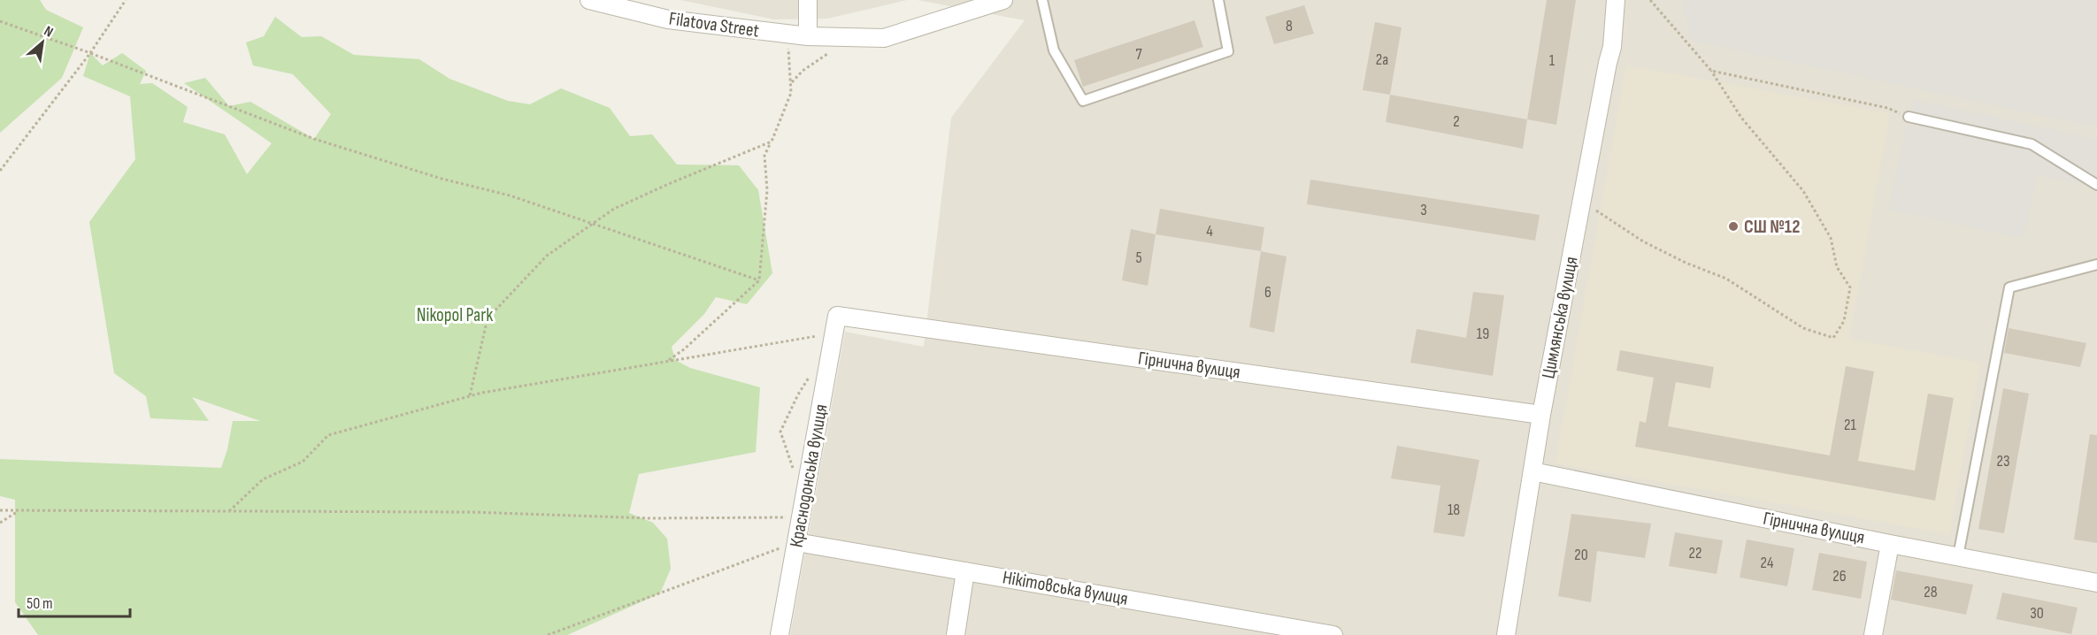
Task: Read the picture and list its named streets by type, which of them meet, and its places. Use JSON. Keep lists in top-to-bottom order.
{
  "streets": {
    "street": [
      "Filatova Street",
      "Цимлянська вулиця",
      "Гірнична вулиця",
      "Краснодонська вулиця",
      "Нікітовська вулиця"
    ]
  },
  "crossings": [
    ["Цимлянська вулиця", "Гірнична вулиця"],
    ["Гірнична вулиця", "Краснодонська вулиця"],
    ["Краснодонська вулиця", "Нікітовська вулиця"]
  ],
  "parks": ["Nikopol Park"],
  "places": ["СШ №12"],
  "house_numbers": [
    "8",
    "7",
    "2а",
    "1",
    "2",
    "3",
    "4",
    "5",
    "6",
    "19",
    "21",
    "23",
    "18",
    "22",
    "20",
    "24",
    "26",
    "28",
    "30"
  ],
  "scale_bar": "50 m",
  "north": "top right"
}
